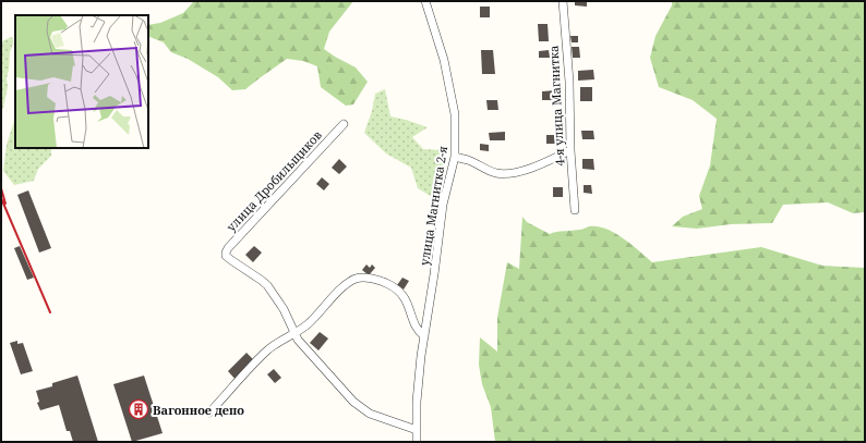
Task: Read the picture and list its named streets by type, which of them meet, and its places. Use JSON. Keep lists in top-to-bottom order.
{
  "streets": {
    "street": ["4-я улица Магнитка", "улица Дробильщиков", "улица Магнитка 2-я"]
  },
  "places": {
    "building": ["Вагонное депо"]
  }
}
